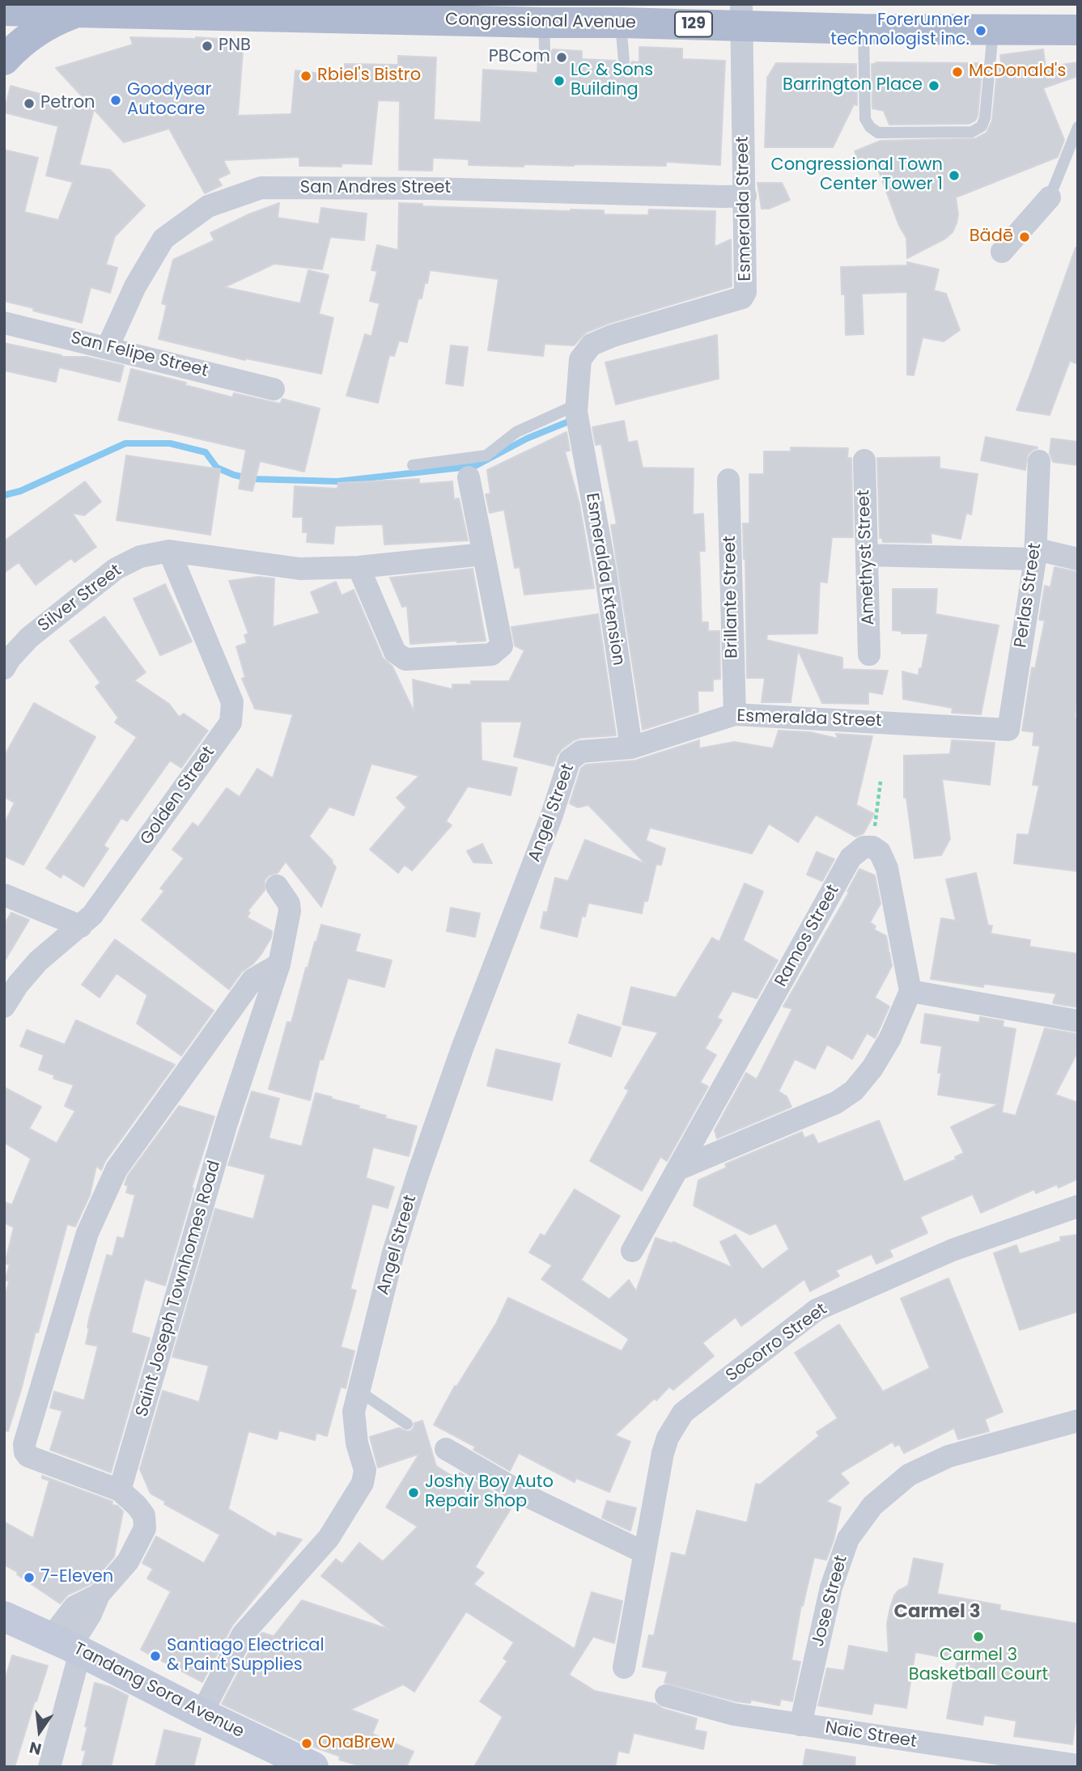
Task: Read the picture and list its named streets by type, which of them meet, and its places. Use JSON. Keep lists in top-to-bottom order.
{
  "streets": {
    "main road": ["Congressional Avenue", "129", "Tandang Sora Avenue"],
    "street": [
      "San Andres Street",
      "Esmeralda Street",
      "San Felipe Street",
      "Amethyst Street",
      "Esmeralda Extension",
      "Perlas Street",
      "Brillante Street",
      "Silver Street",
      "Golden Street",
      "Angel Street",
      "Ramos Street",
      "Saint Joseph Townhomes Road",
      "Socorro Street",
      "Jose Street",
      "Naic Street"
    ]
  },
  "crossings": [
    ["Congressional Avenue", "Esmeralda Street"],
    ["San Andres Street", "Esmeralda Street"],
    ["San Andres Street", "San Felipe Street"],
    ["Esmeralda Street", "Esmeralda Extension"],
    ["Esmeralda Street", "Perlas Street"],
    ["Esmeralda Street", "Brillante Street"],
    ["Esmeralda Street", "Angel Street"],
    ["Silver Street", "Golden Street"],
    ["Angel Street", "Tandang Sora Avenue"],
    ["Jose Street", "Naic Street"]
  ],
  "districts": ["Carmel 3"],
  "places": [
    "Forerunner technologist inc.",
    "PNB",
    "PBCom",
    "McDonald's",
    "Rbiel's Bistro",
    "LC & Sons Building",
    "Barrington Place",
    "Goodyear Autocare",
    "Petron",
    "Congressional Town Center Tower 1",
    "Bädē",
    "Joshy Boy Auto Repair Shop",
    "7-Eleven",
    "Carmel 3 Basketball Court",
    "Santiago Electrical & Paint Supplies",
    "OnaBrew"
  ],
  "north": "bottom"
}
